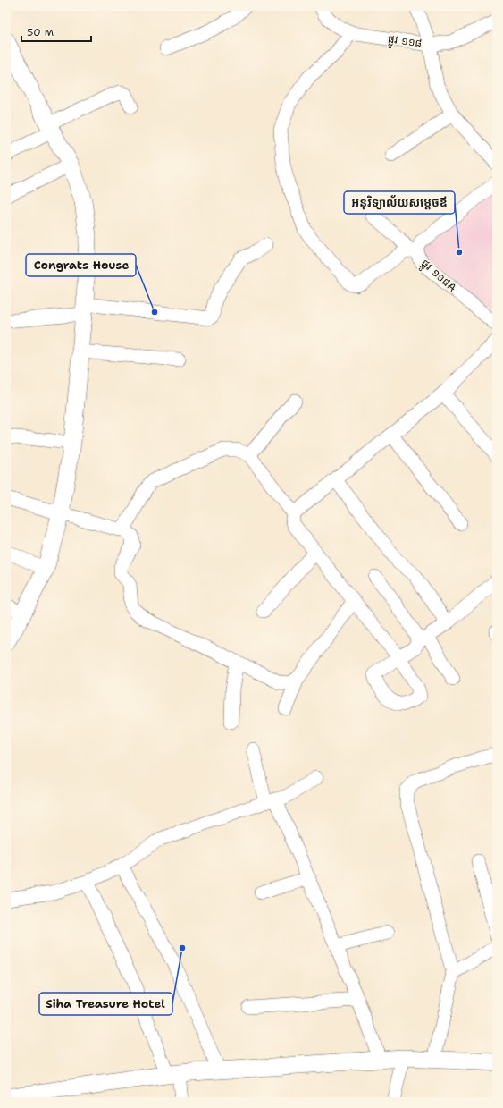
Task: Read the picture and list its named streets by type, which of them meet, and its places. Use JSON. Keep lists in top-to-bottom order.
{
  "streets": {
    "street": ["ផ្លូវ ១១៨", "ផ្លូវ ១១៨A"]
  },
  "places": ["អនុវិទ្យាល័យសម្តេចឪ", "Congrats House", "Siha Treasure Hotel"],
  "scale_bar": "50 m"
}
